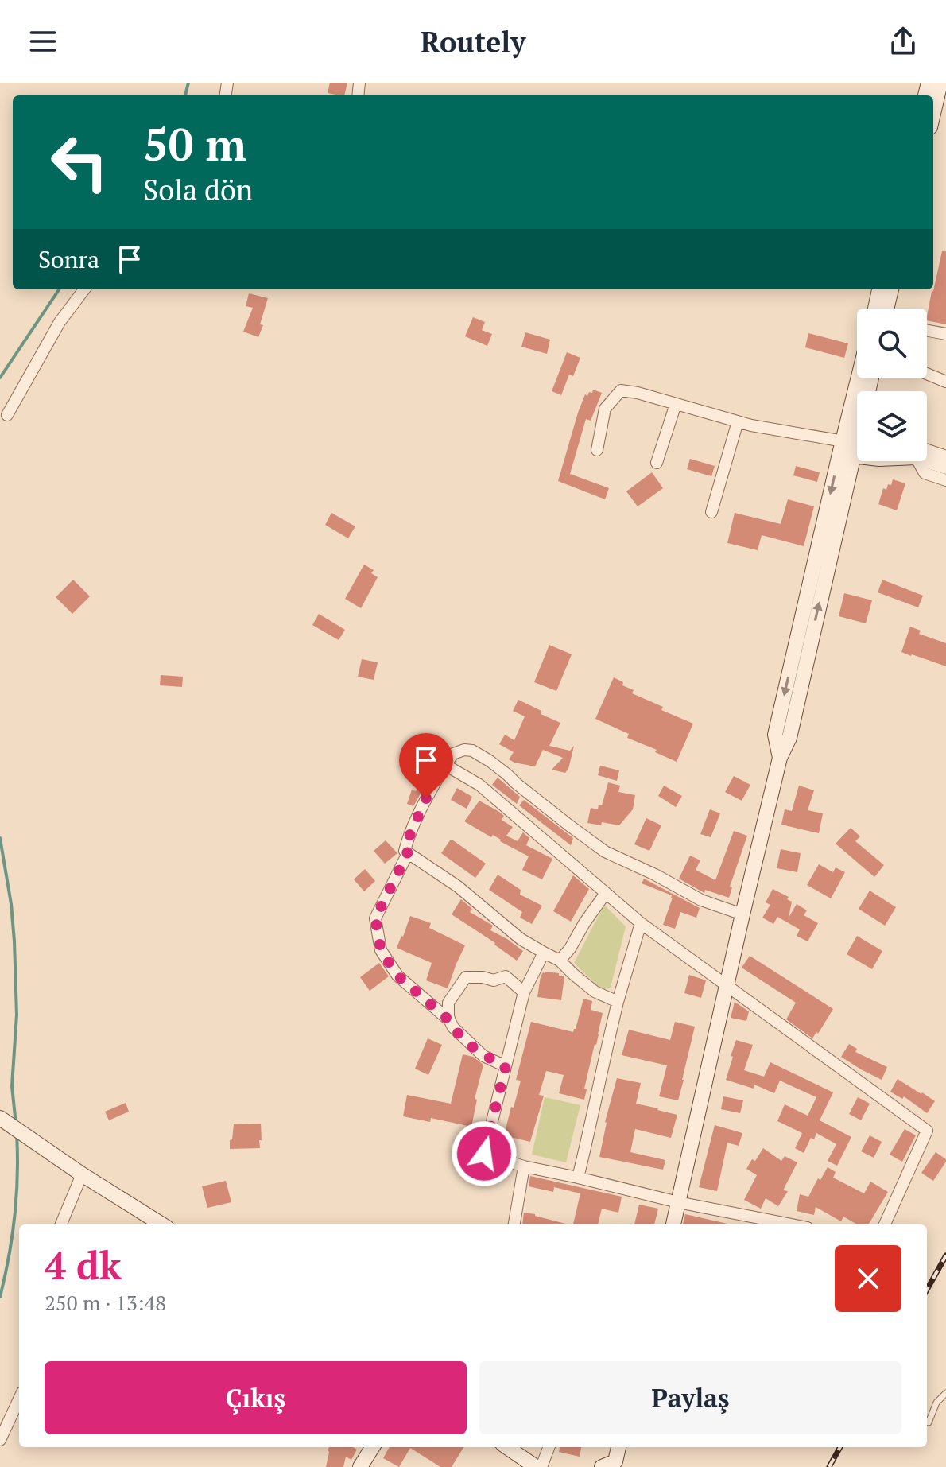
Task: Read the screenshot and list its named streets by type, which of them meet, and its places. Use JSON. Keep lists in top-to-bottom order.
{
  "page": {
    "header": "Routely",
    "turn": ["50 m", "Sola dön"],
    "then": "Sonra",
    "heading": ["4 dk", "250 m · 13:48"],
    "buttons": ["Çıkış", "Paylaş"]
  }
}
